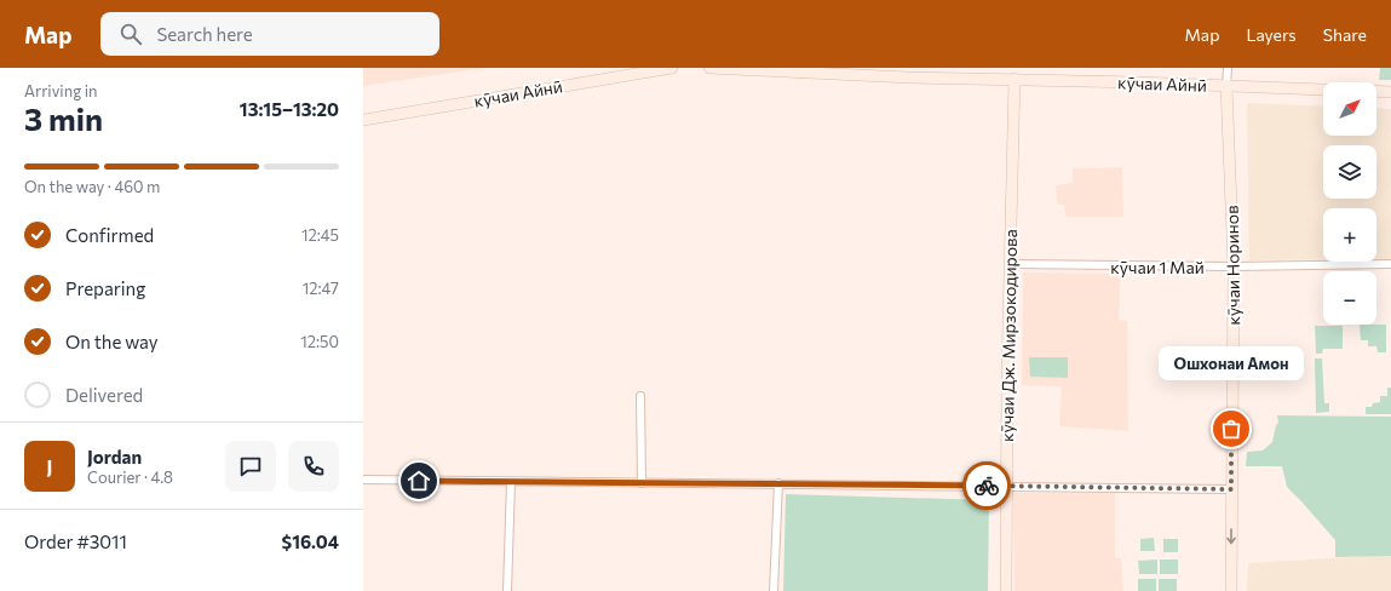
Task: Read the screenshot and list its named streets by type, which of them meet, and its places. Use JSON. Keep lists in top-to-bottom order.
{
  "streets": {
    "street": [
      "кӯчаи Айнӣ",
      "кӯчаи Норинов",
      "кӯчаи 1 Май",
      "кӯчаи Дж. Мирзокодирова"
    ]
  },
  "crossings": [
    ["кӯчаи Айнӣ", "кӯчаи Норинов"],
    ["кӯчаи Айнӣ", "кӯчаи Дж. Мирзокодирова"],
    ["кӯчаи Норинов", "кӯчаи 1 Май"],
    ["кӯчаи 1 Май", "кӯчаи Дж. Мирзокодирова"]
  ],
  "places": ["Ошхонаи Амон"],
  "north": "top right",
  "page": {
    "header": "Map",
    "search": "Search here",
    "nav": ["Map", "Layers", "Share"],
    "heading": ["3 min", "Arriving in", "13:15–13:20"],
    "panel": [
      "Jordan",
      "Courier · 4.8",
      "Order #3011",
      "$16.04"
    ],
    "map_buttons": ["+", "−"],
    "bar": "On the way · 460 m",
    "list": [
      ["Confirmed", "12:45"],
      ["Preparing", "12:47"],
      ["On the way", "12:50"],
      "Delivered"
    ],
    "bubble": "Ошхонаи Амон",
    "round": "J"
  }
}
